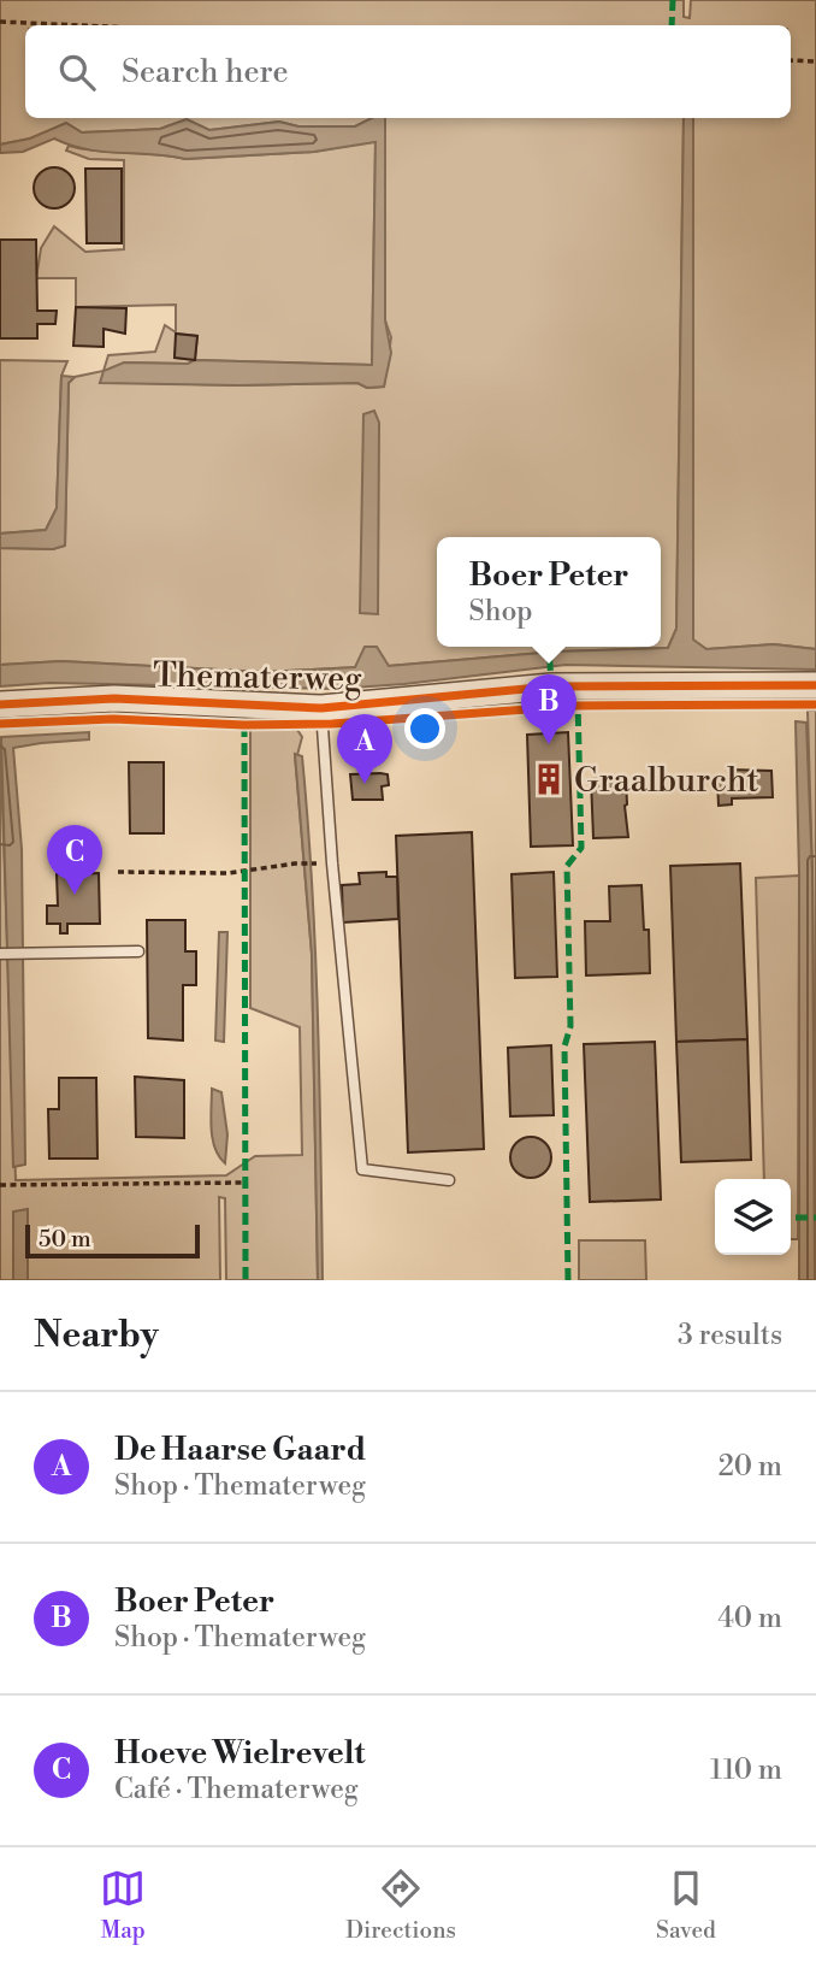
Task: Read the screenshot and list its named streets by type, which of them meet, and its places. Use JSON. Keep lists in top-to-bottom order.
{
  "streets": {
    "street": ["Thematerweg"]
  },
  "places": {
    "building": ["Graalburcht"]
  },
  "scale_bar": "50 m",
  "page": {
    "search": "Search here",
    "popup": ["Boer Peter", "Shop"],
    "pins": ["B", "A", "C"],
    "scale": "50 m",
    "heading": ["Nearby", "3 results"],
    "list": [
      {
        "mark": "A",
        "name": "De Haarse Gaard",
        "note": "Shop · Thematerweg",
        "value": "20 m"
      },
      {
        "mark": "B",
        "name": "Boer Peter",
        "note": "Shop · Thematerweg",
        "value": "40 m"
      },
      {
        "mark": "C",
        "name": "Hoeve Wielrevelt",
        "note": "Café · Thematerweg",
        "value": "110 m"
      }
    ],
    "nav": ["Map", "Directions", "Saved"]
  }
}
